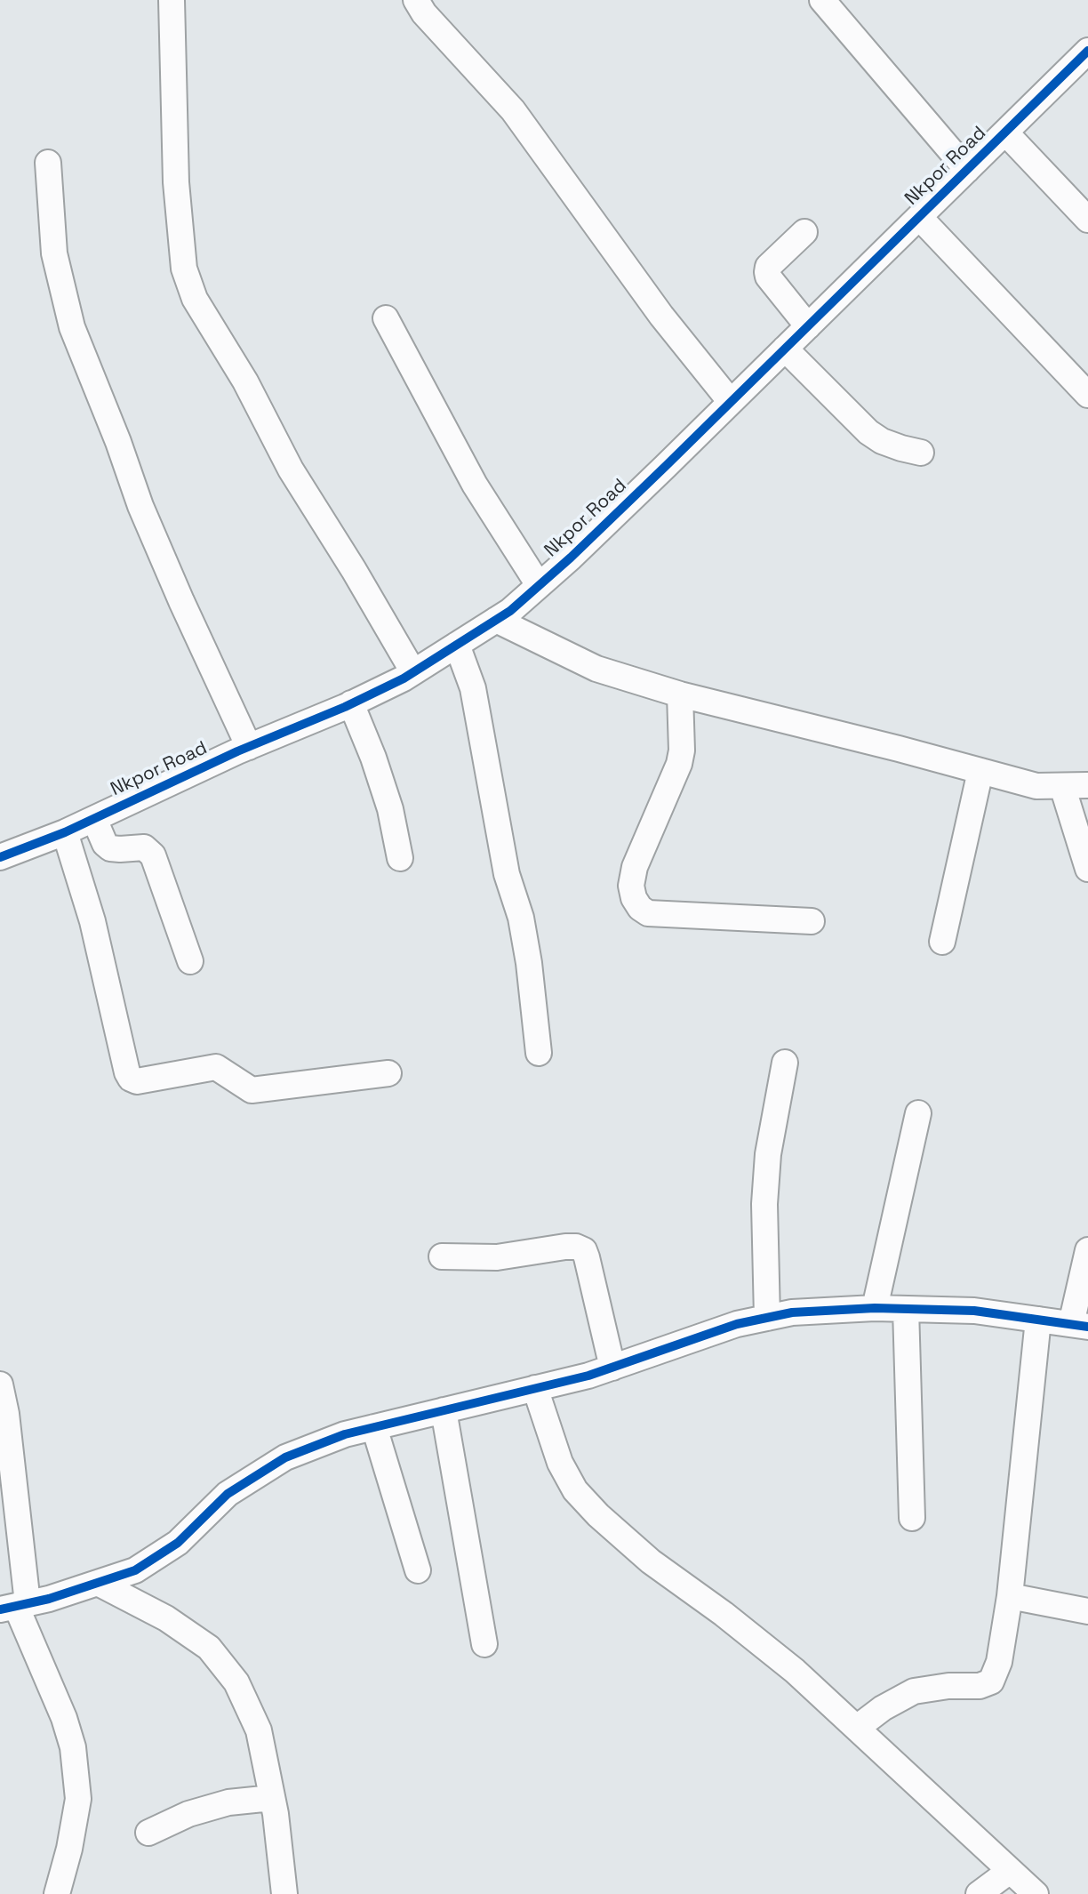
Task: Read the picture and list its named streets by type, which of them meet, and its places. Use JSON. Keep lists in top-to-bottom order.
{
  "streets": {
    "street": ["Nkpor Road"]
  }
}
